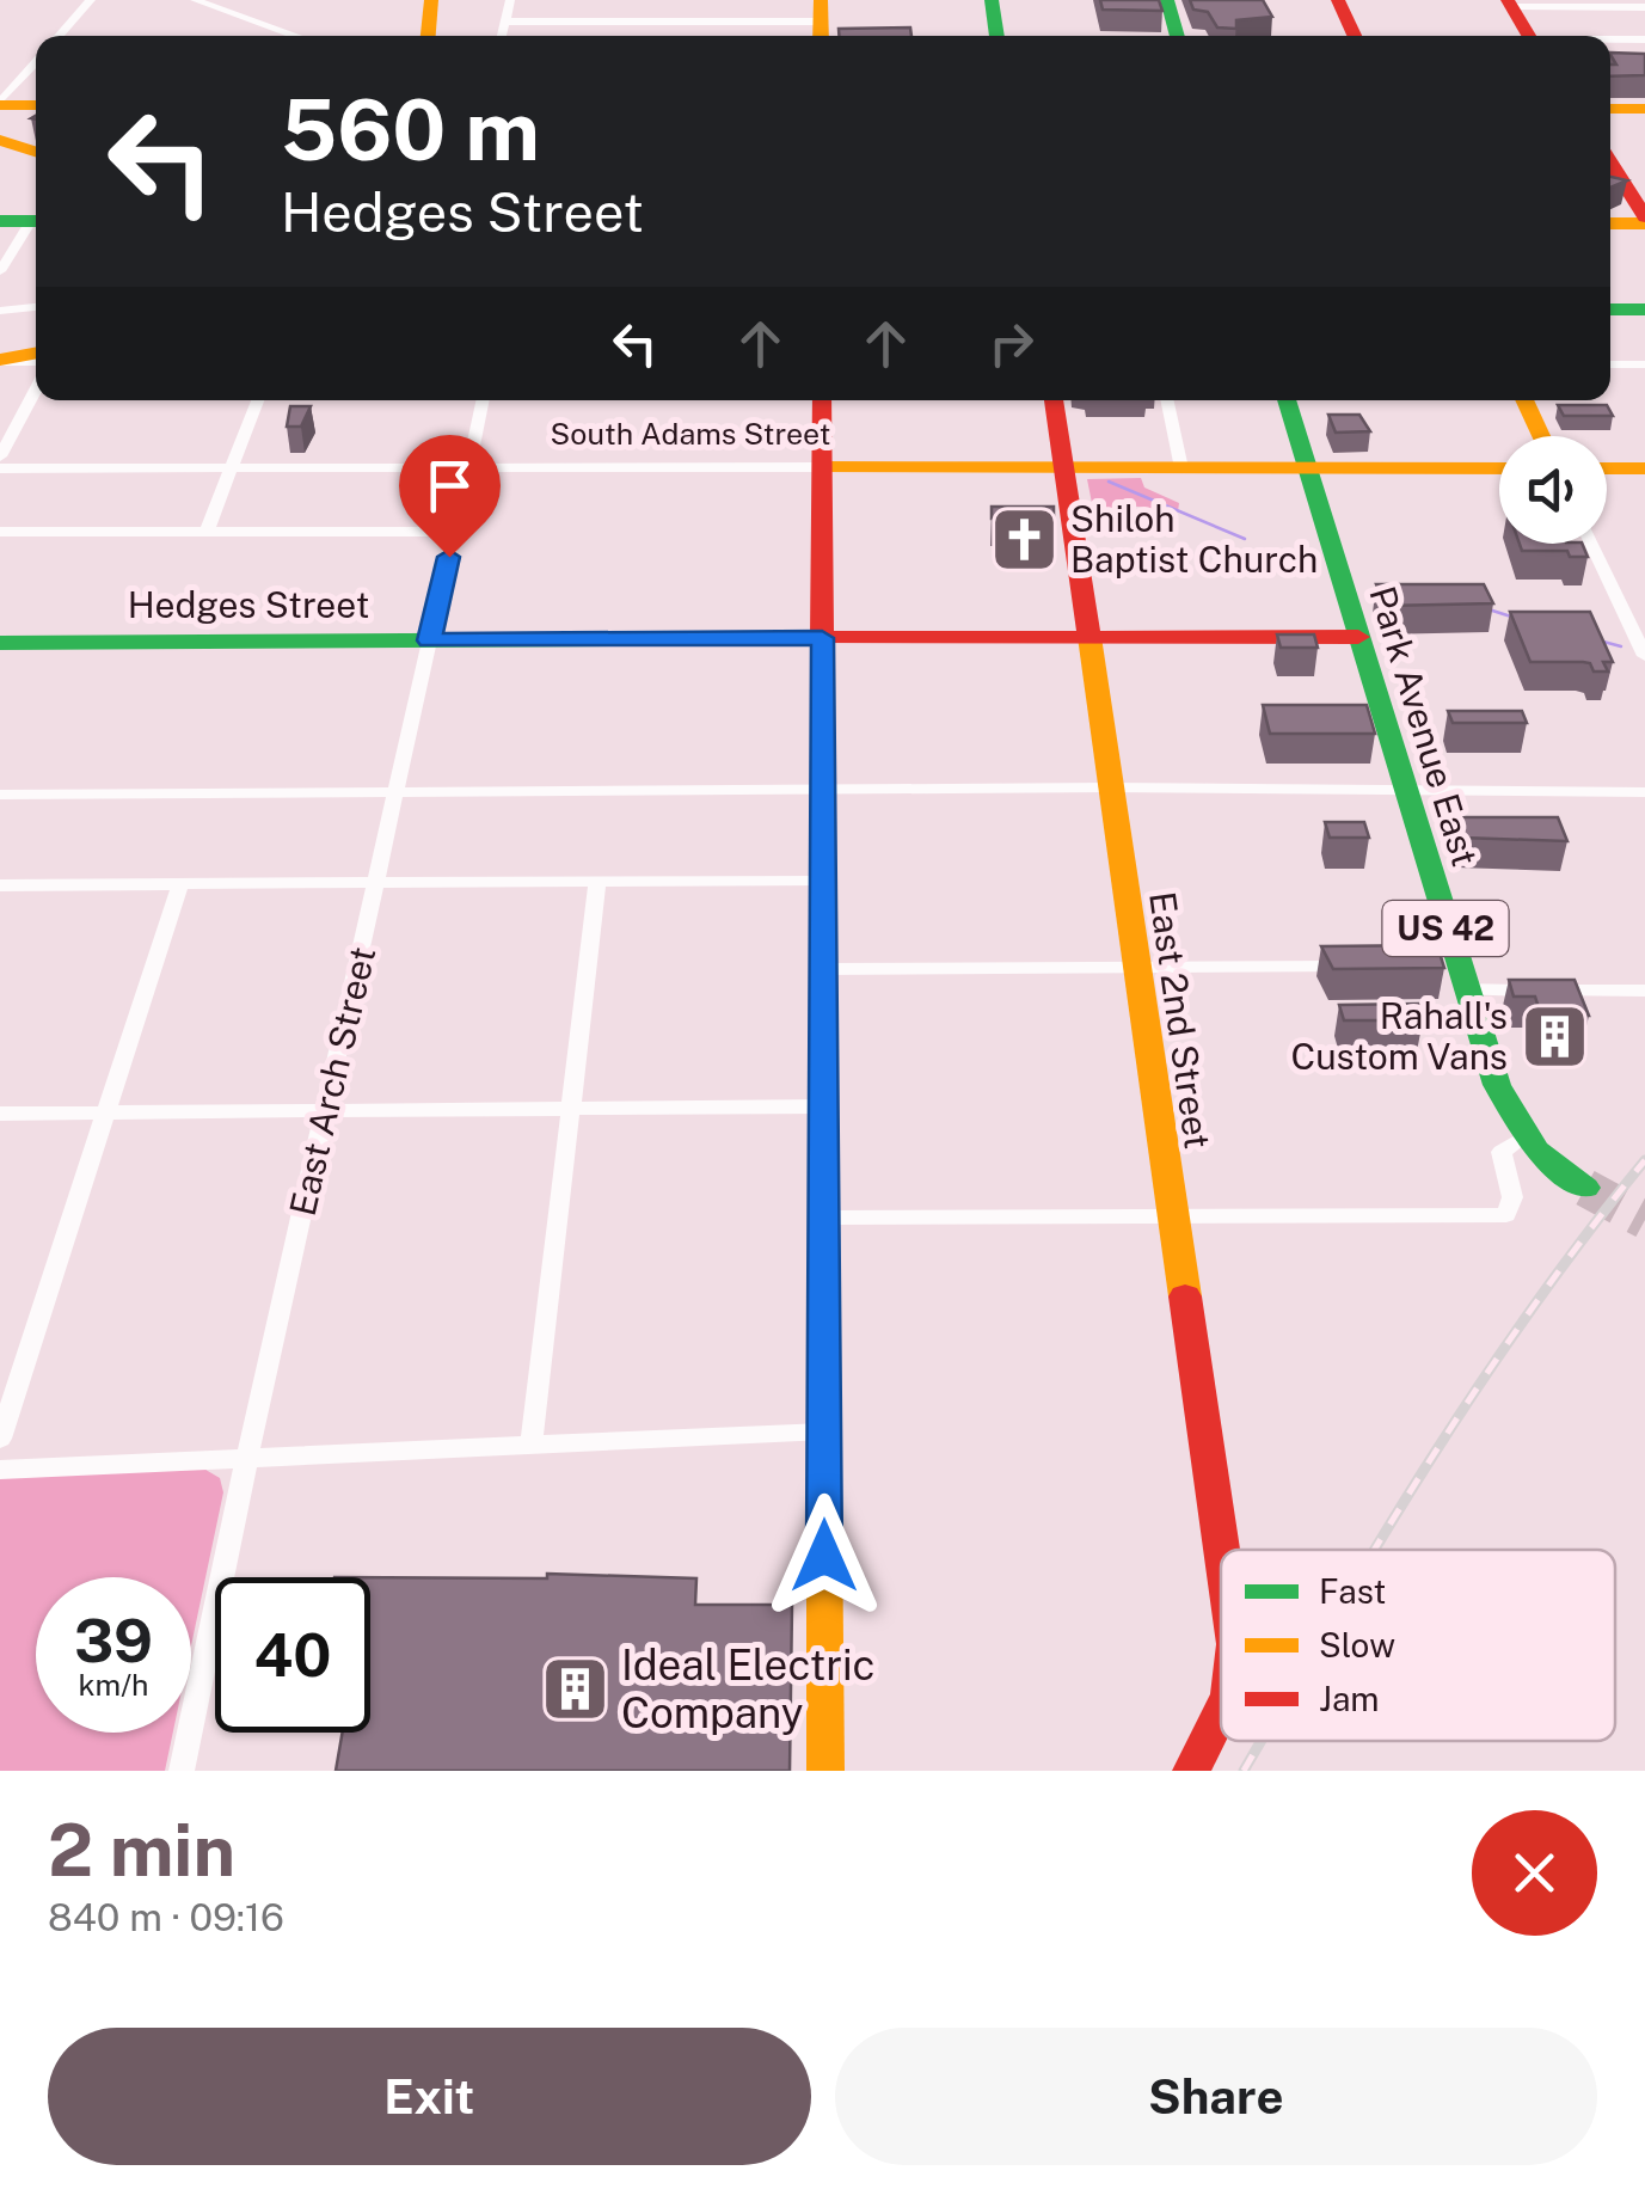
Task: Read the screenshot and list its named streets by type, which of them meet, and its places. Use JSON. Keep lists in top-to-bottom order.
{
  "streets": {
    "main road": [
      "South Adams Street",
      "Hedges Street",
      "Park Avenue East",
      "US 42",
      "East 2nd Street"
    ],
    "street": ["East Arch Street"]
  },
  "crossings": [
    ["South Adams Street", "Park Avenue East"],
    ["South Adams Street", "East 2nd Street"],
    ["South Adams Street", "East Arch Street"],
    ["Hedges Street", "Park Avenue East"],
    ["Hedges Street", "East 2nd Street"],
    ["Hedges Street", "East Arch Street"]
  ],
  "places": {
    "church": ["Shiloh Baptist Church"],
    "building": ["Rahall's Custom Vans", "Ideal Electric Company"]
  },
  "legend": ["Fast", "Slow", "Jam"],
  "page": {
    "turn": ["560 m", "Hedges Street"],
    "speed": "39 km/h",
    "limit": "40",
    "heading": ["2 min", "840 m · 09:16"],
    "buttons": ["Exit", "Share"]
  }
}
